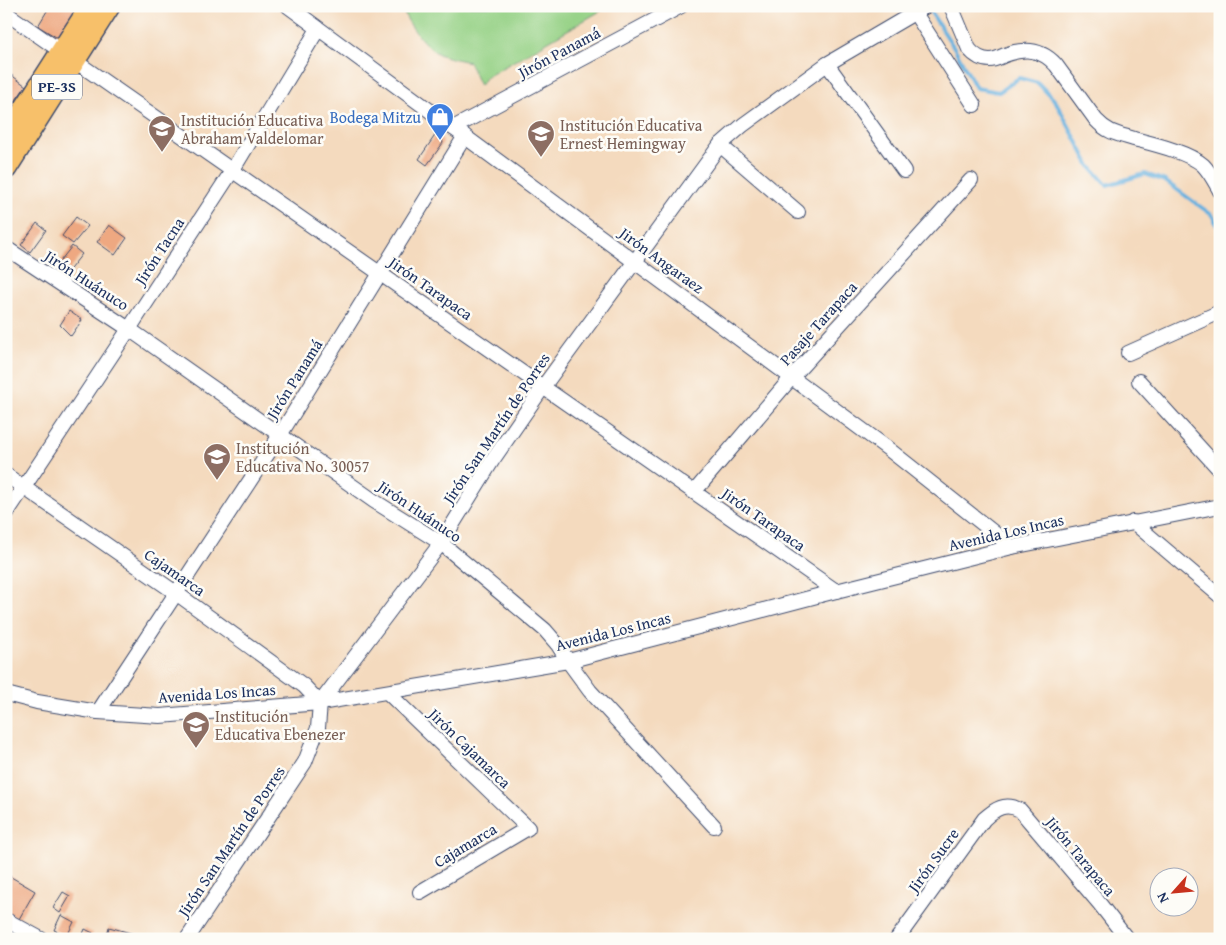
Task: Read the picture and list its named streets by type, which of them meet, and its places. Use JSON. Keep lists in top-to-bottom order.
{
  "streets": {
    "highway": ["PE-3S"],
    "street": [
      "Jirón Panamá",
      "Jirón Tacna",
      "Jirón Angaraez",
      "Jirón Huánuco",
      "Jirón Tarapaca",
      "Pasaje Tarapaca",
      "Jirón San Martín de Porres",
      "Avenida Los Incas",
      "Cajamarca",
      "Jirón Cajamarca",
      "Jirón Sucre"
    ]
  },
  "crossings": [
    ["Jirón Panamá", "Jirón Angaraez"],
    ["Jirón Panamá", "Jirón Huánuco"],
    ["Jirón Panamá", "Jirón Tarapaca"],
    ["Jirón Panamá", "Avenida Los Incas"],
    ["Jirón Panamá", "Cajamarca"],
    ["PE-3S", "Jirón Tarapaca"],
    ["Jirón Tacna", "Jirón Angaraez"],
    ["Jirón Tacna", "Jirón Huánuco"],
    ["Jirón Tacna", "Jirón Tarapaca"],
    ["Jirón Tacna", "Cajamarca"],
    ["Jirón Angaraez", "Pasaje Tarapaca"],
    ["Jirón Angaraez", "Jirón San Martín de Porres"],
    ["Jirón Angaraez", "Avenida Los Incas"],
    ["Jirón Huánuco", "Jirón San Martín de Porres"],
    ["Jirón Huánuco", "Avenida Los Incas"],
    ["Jirón Tarapaca", "Pasaje Tarapaca"],
    ["Jirón Tarapaca", "Jirón San Martín de Porres"],
    ["Jirón Tarapaca", "Avenida Los Incas"],
    ["Jirón Tarapaca", "Jirón Sucre"],
    ["Jirón San Martín de Porres", "Avenida Los Incas"],
    ["Jirón San Martín de Porres", "Cajamarca"],
    ["Avenida Los Incas", "Cajamarca"],
    ["Avenida Los Incas", "Jirón Cajamarca"],
    ["Cajamarca", "Jirón Cajamarca"]
  ],
  "places": {
    "shop": ["Bodega Mitzu"],
    "school or university": [
      "Institución Educativa Abraham Valdelomar",
      "Institución Educativa Ernest Hemingway",
      "Institución Educativa No. 30057",
      "Institución Educativa Ebenezer"
    ]
  },
  "north": "bottom left"
}
